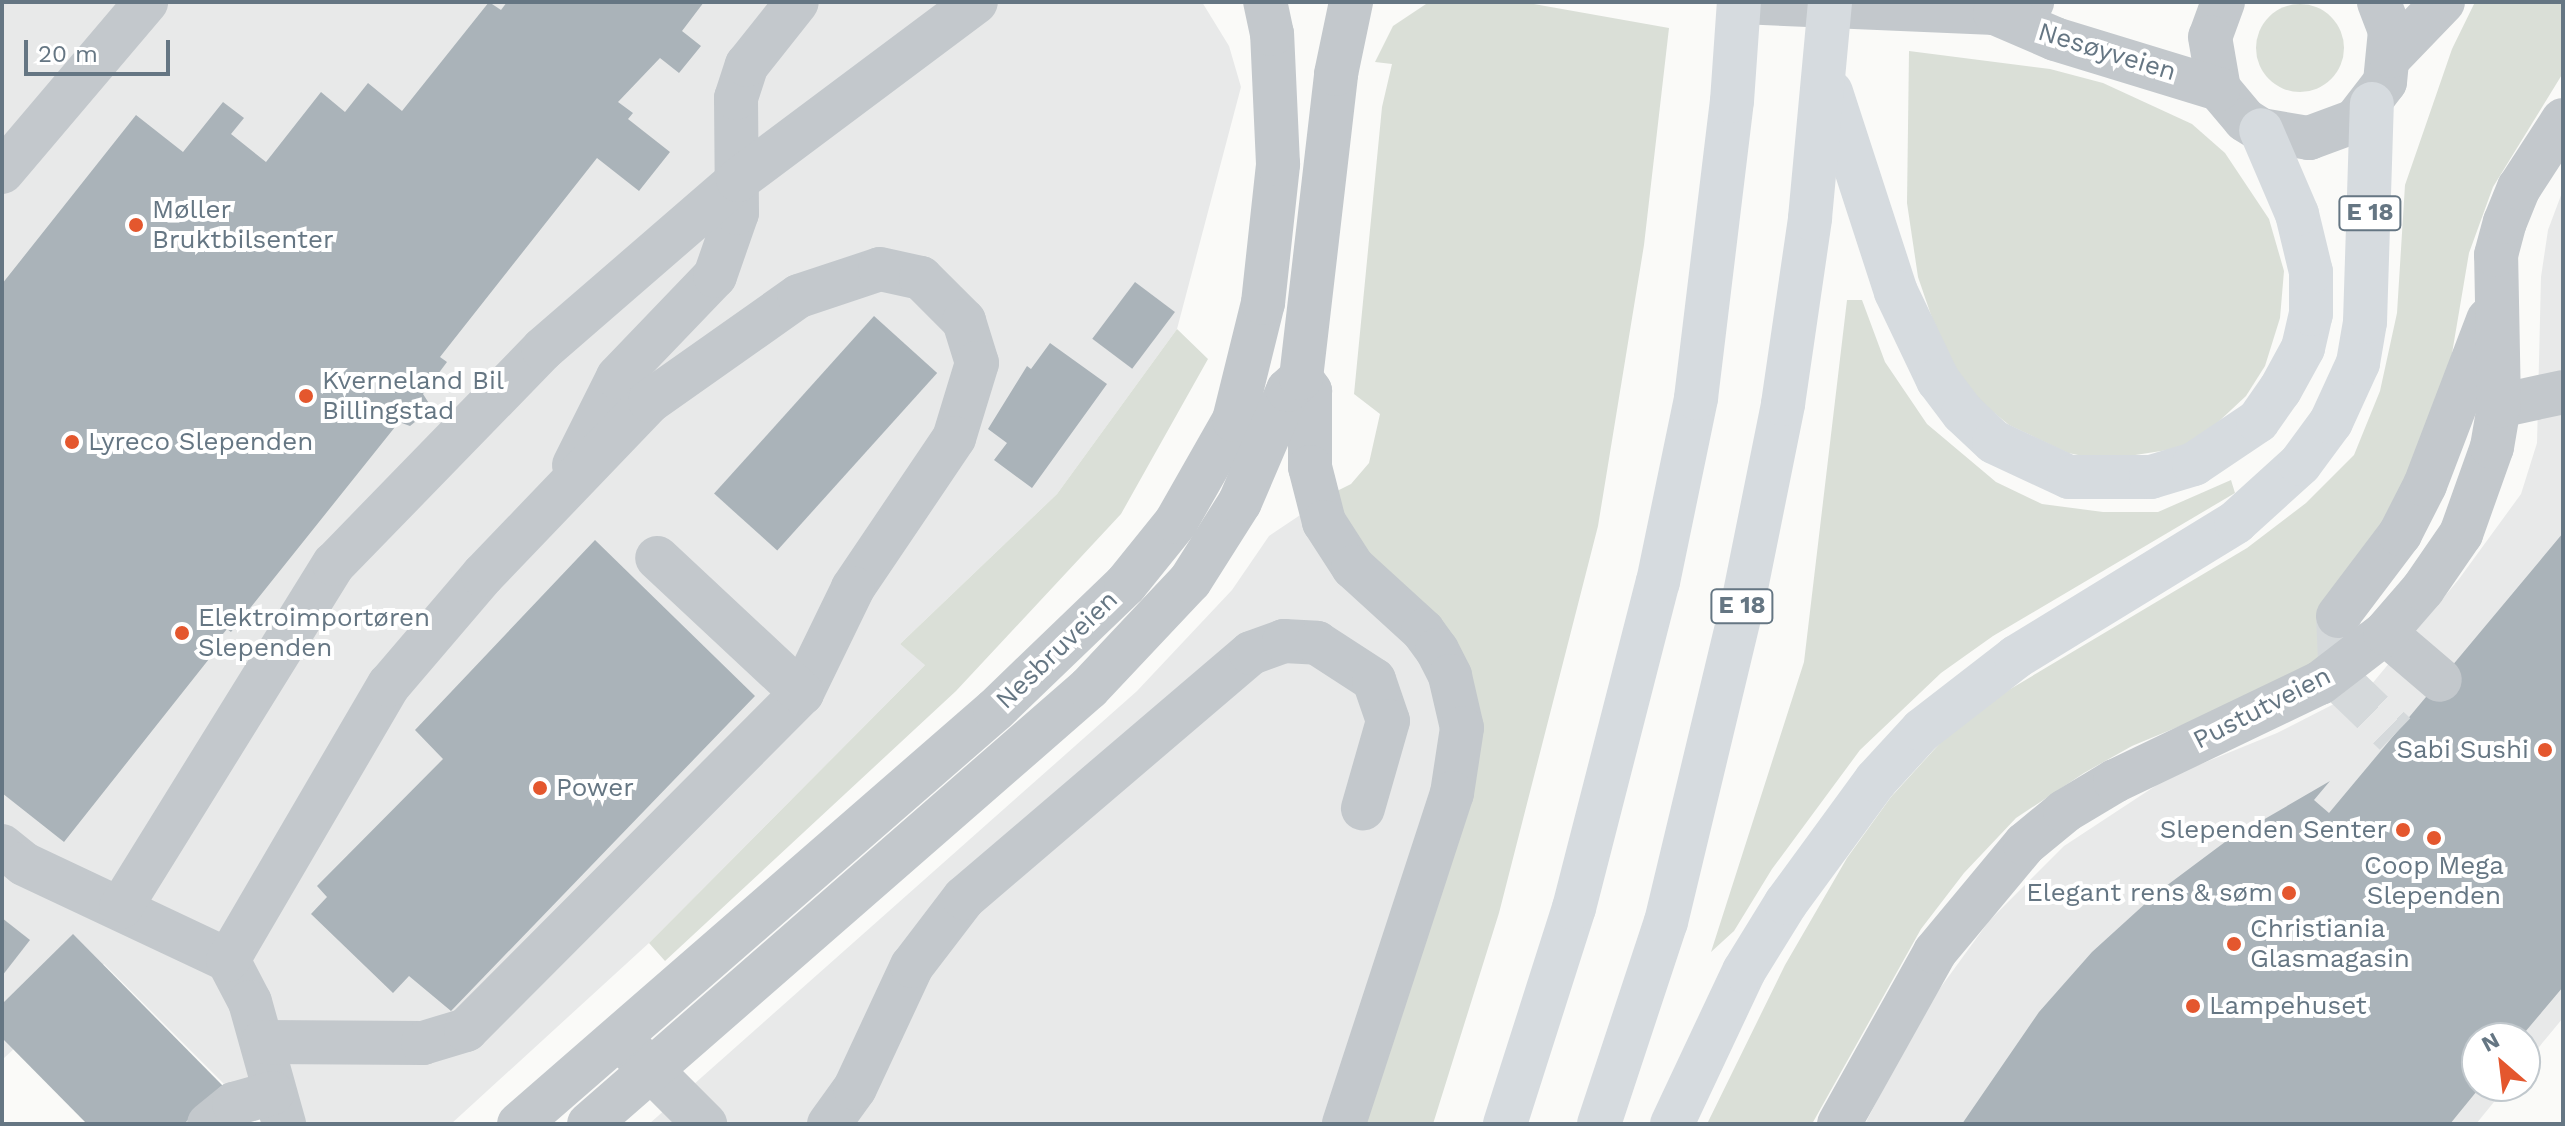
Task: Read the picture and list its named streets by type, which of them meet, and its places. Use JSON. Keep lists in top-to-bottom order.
{
  "streets": {
    "highway": ["E 18"],
    "street": ["Nesøyveien", "Nesbruveien", "Pustutveien"]
  },
  "places": [
    "Møller Bruktbilsenter",
    "Kverneland Bil Billingstad",
    "Lyreco Slependen",
    "Elektroimportøren Slependen",
    "Sabi Sushi",
    "Power",
    "Slependen Senter",
    "Coop Mega Slependen",
    "Elegant rens & søm",
    "Christiania Glasmagasin",
    "Lampehuset"
  ],
  "scale_bar": "20 m",
  "north": "top left"
}
